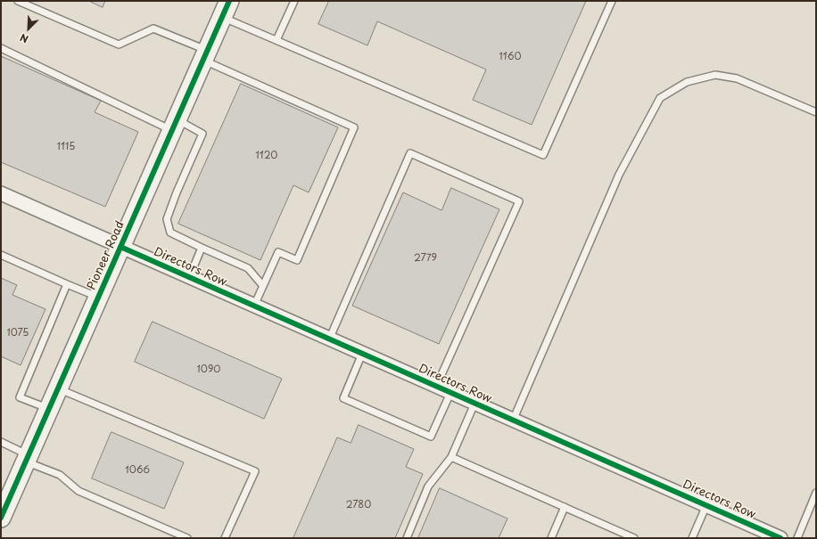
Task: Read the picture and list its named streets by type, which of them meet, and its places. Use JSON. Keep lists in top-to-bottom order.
{
  "streets": {
    "street": ["Pioneer Road", "Directors Row"]
  },
  "crossings": [
    ["Pioneer Road", "Directors Row"]
  ],
  "house_numbers": [
    "1160",
    "1115",
    "1120",
    "2779",
    "1075",
    "1090",
    "1066",
    "2780"
  ],
  "north": "bottom left"
}
